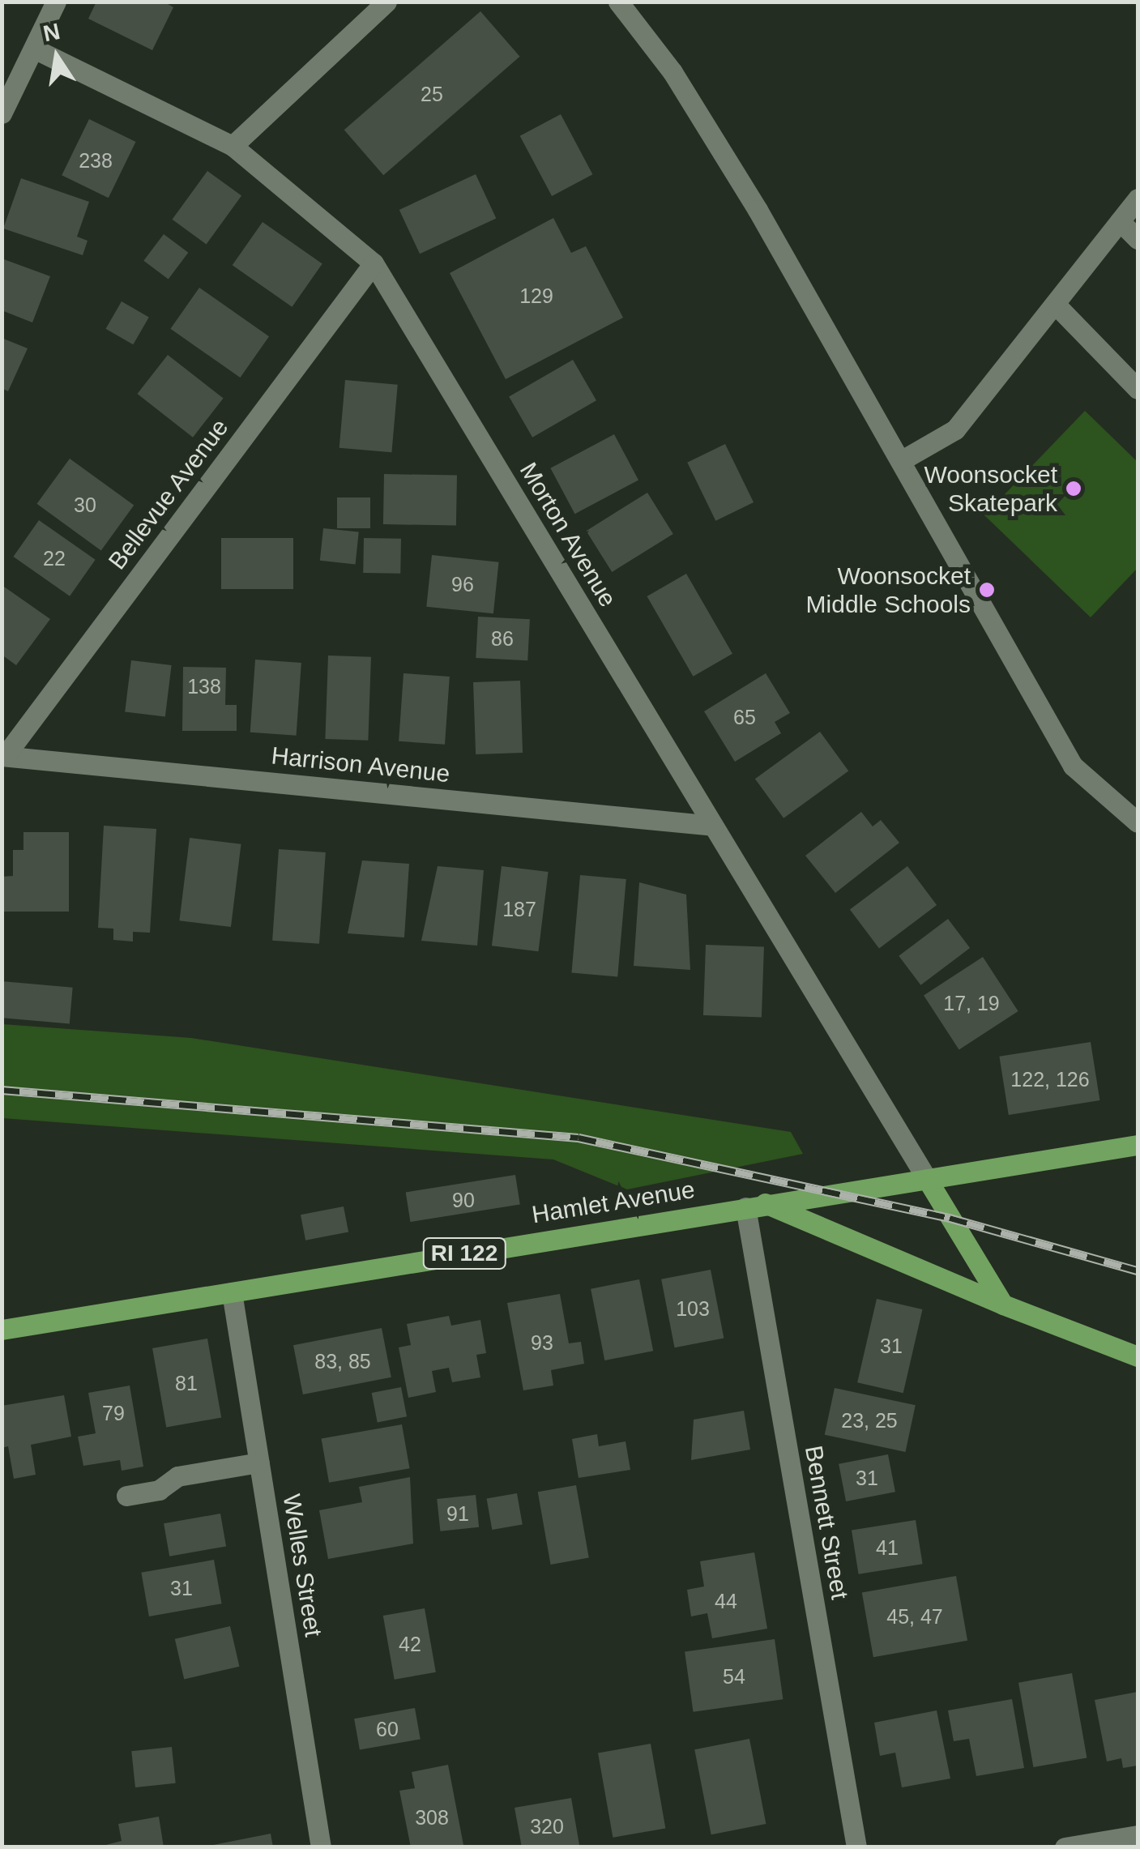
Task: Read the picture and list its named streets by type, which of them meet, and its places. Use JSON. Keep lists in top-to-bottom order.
{
  "streets": {
    "main road": ["Hamlet Avenue", "RI 122"],
    "street": [
      "Bellevue Avenue",
      "Morton Avenue",
      "Harrison Avenue",
      "Bennett Street",
      "Welles Street"
    ]
  },
  "crossings": [
    ["Bellevue Avenue", "Morton Avenue"],
    ["Bellevue Avenue", "Harrison Avenue"],
    ["Morton Avenue", "Harrison Avenue"],
    ["Morton Avenue", "Hamlet Avenue"],
    ["Hamlet Avenue", "Bennett Street"],
    ["Hamlet Avenue", "Welles Street"]
  ],
  "places": ["Woonsocket Skatepark", "Woonsocket Middle Schools"],
  "house_numbers": [
    "25",
    "238",
    "129",
    "30",
    "22",
    "96",
    "86",
    "138",
    "65",
    "187",
    "17, 19",
    "122, 126",
    "90",
    "103",
    "93",
    "31",
    "83, 85",
    "81",
    "79",
    "23, 25",
    "31",
    "91",
    "41",
    "31",
    "44",
    "45, 47",
    "42",
    "54",
    "60",
    "308",
    "320"
  ],
  "north": "top"
}
